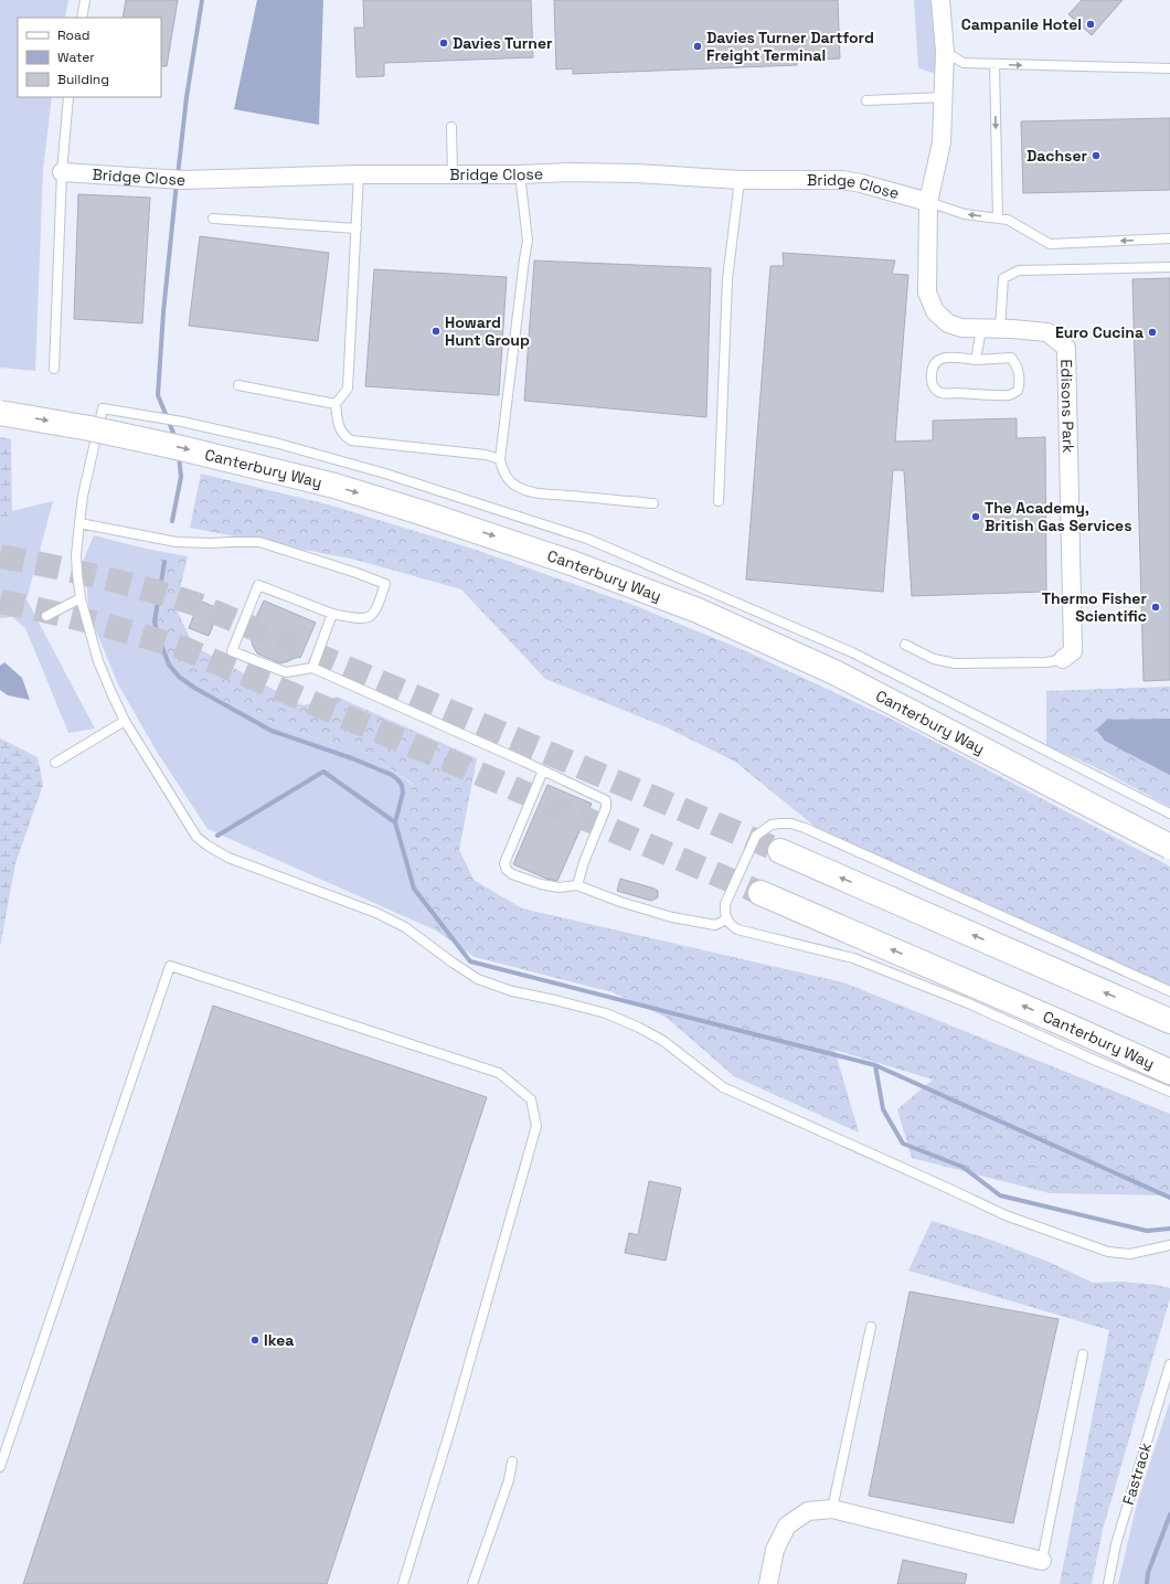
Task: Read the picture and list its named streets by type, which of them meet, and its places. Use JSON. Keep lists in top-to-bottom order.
{
  "streets": {
    "highway": ["Canterbury Way"],
    "street": ["Bridge Close", "Edisons Park"],
    "lane": ["Fastrack"]
  },
  "crossings": [
    ["Bridge Close", "Edisons Park"]
  ],
  "places": [
    "Campanile Hotel",
    "Davies Turner",
    "Davies Turner Dartford Freight Terminal",
    "Dachser",
    "Howard Hunt Group",
    "Euro Cucina",
    "The Academy, British Gas Services",
    "Thermo Fisher Scientific",
    "Ikea"
  ],
  "legend": ["Road", "Water", "Building"]
}
